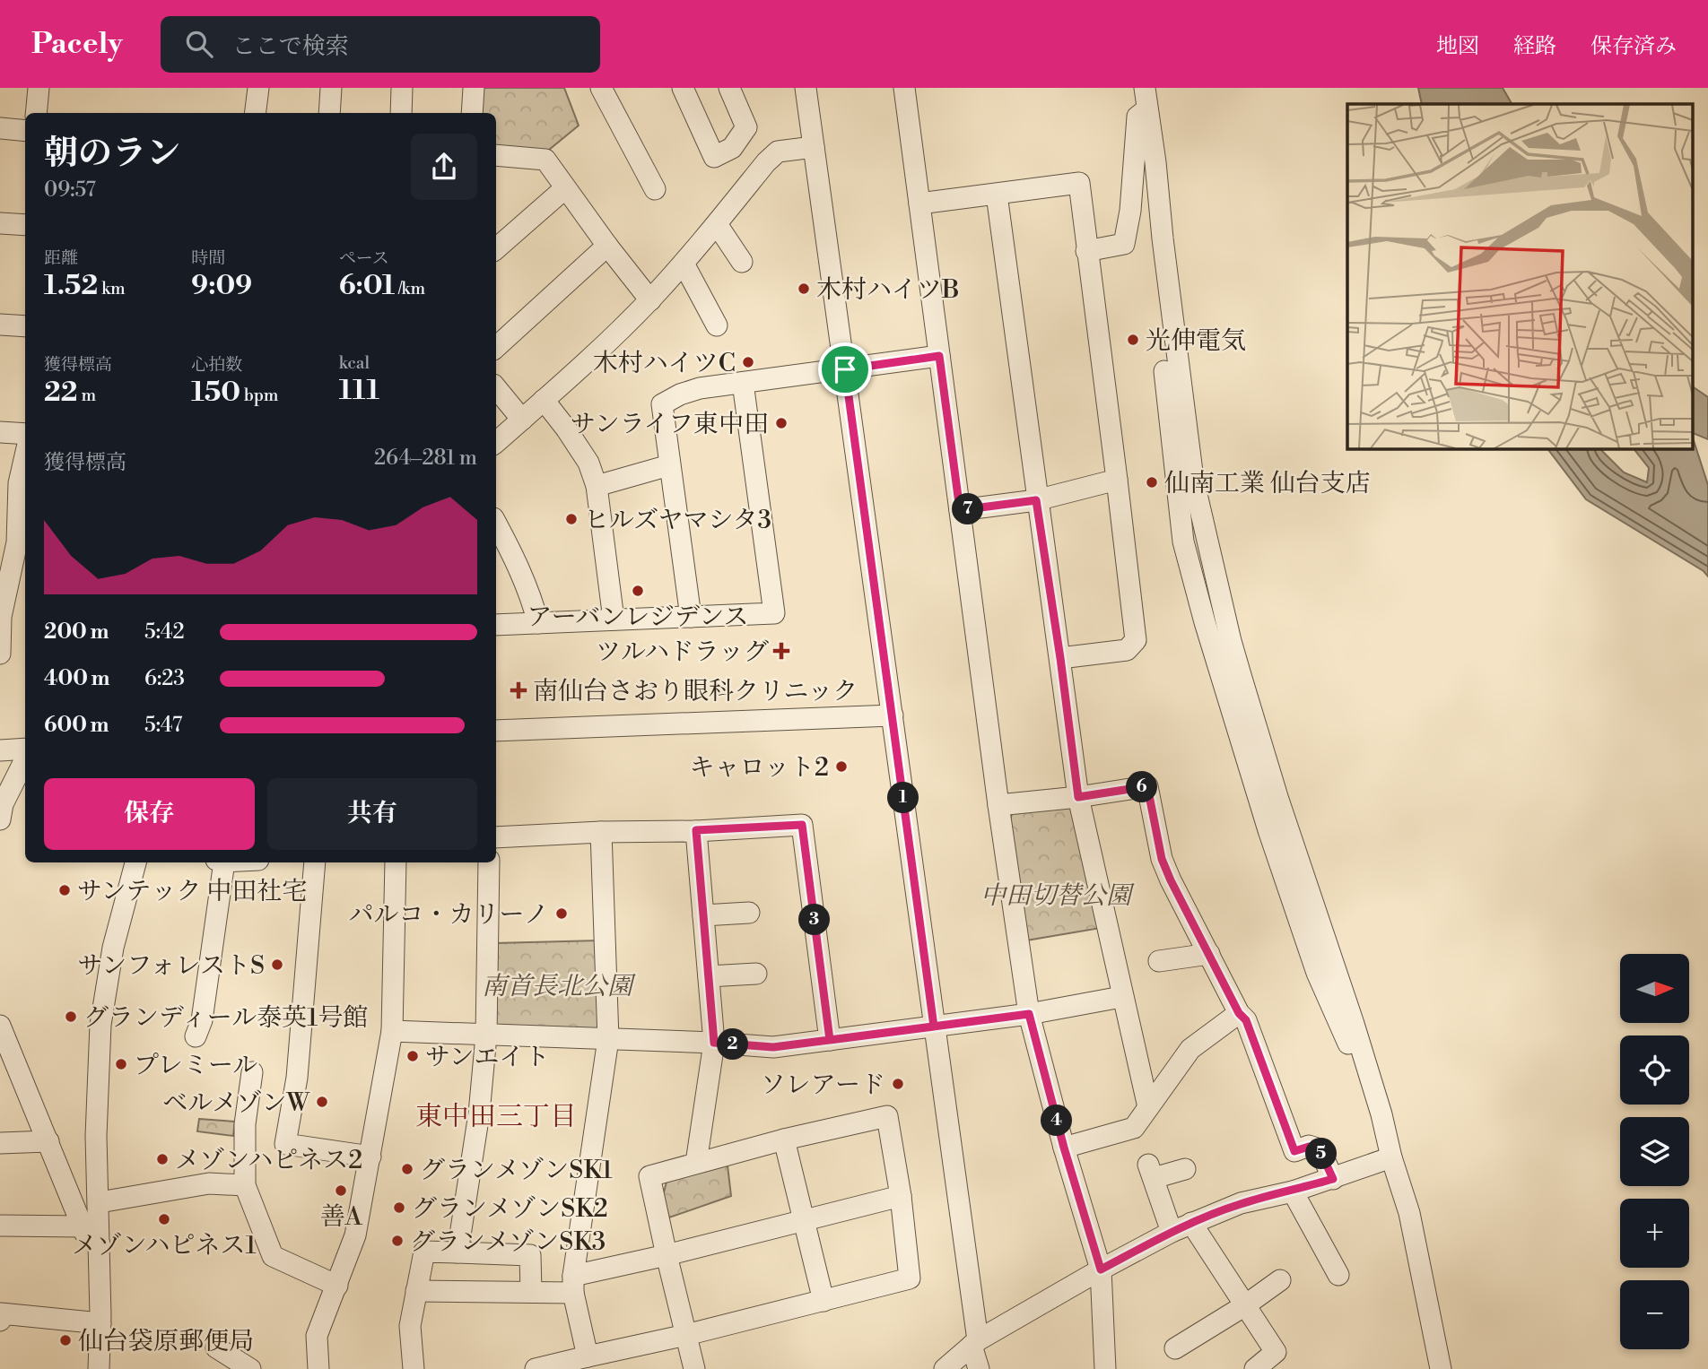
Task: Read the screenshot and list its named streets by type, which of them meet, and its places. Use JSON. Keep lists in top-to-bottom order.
{
  "districts": ["東中田三丁目"],
  "parks": ["中田切替公園", "南首長北公園"],
  "places": {
    "other": [
      "木村ハイツB",
      "光伸電気",
      "木村ハイツC",
      "サンライフ東中田",
      "仙南工業 仙台支店",
      "ヒルズヤマシタ3",
      "アーバンレジデンス",
      "キャロット2",
      "サンテック 中田社宅",
      "パルコ・カリーノ",
      "サンフォレストS",
      "グランディール泰英1号館",
      "サンエイト",
      "プレミール",
      "ソレアード",
      "ベルメゾンW",
      "メゾンハピネス2",
      "グランメゾンSK1",
      "善A",
      "グランメゾンSK2",
      "メゾンハピネス1",
      "グランメゾンSK3",
      "仙台袋原郵便局"
    ],
    "health": ["ツルハドラッグ", "南仙台さおり眼科クリニック"]
  },
  "north": "right",
  "page": {
    "header": "Pacely",
    "search": "ここで検索",
    "nav": ["地図", "経路", "保存済み"],
    "heading": ["朝のラン", "09:57"],
    "stats": [
      ["距離", "1.52 km"],
      ["時間", "9:09"],
      ["ペース", "6:01 /km"],
      ["獲得標高", "22 m"],
      ["心拍数", "150 bpm"],
      ["kcal", "111"]
    ],
    "chart": ["獲得標高", "264–281 m"],
    "pins": [
      "7",
      "6",
      "1",
      "3",
      "2",
      "4",
      "5"
    ],
    "list": [
      {
        "name": "200 m",
        "note": "5:42"
      },
      {
        "name": "400 m",
        "note": "6:23"
      },
      {
        "name": "600 m",
        "note": "5:47"
      }
    ],
    "buttons": ["保存", "共有"],
    "map_buttons": ["+", "−"]
  }
}
